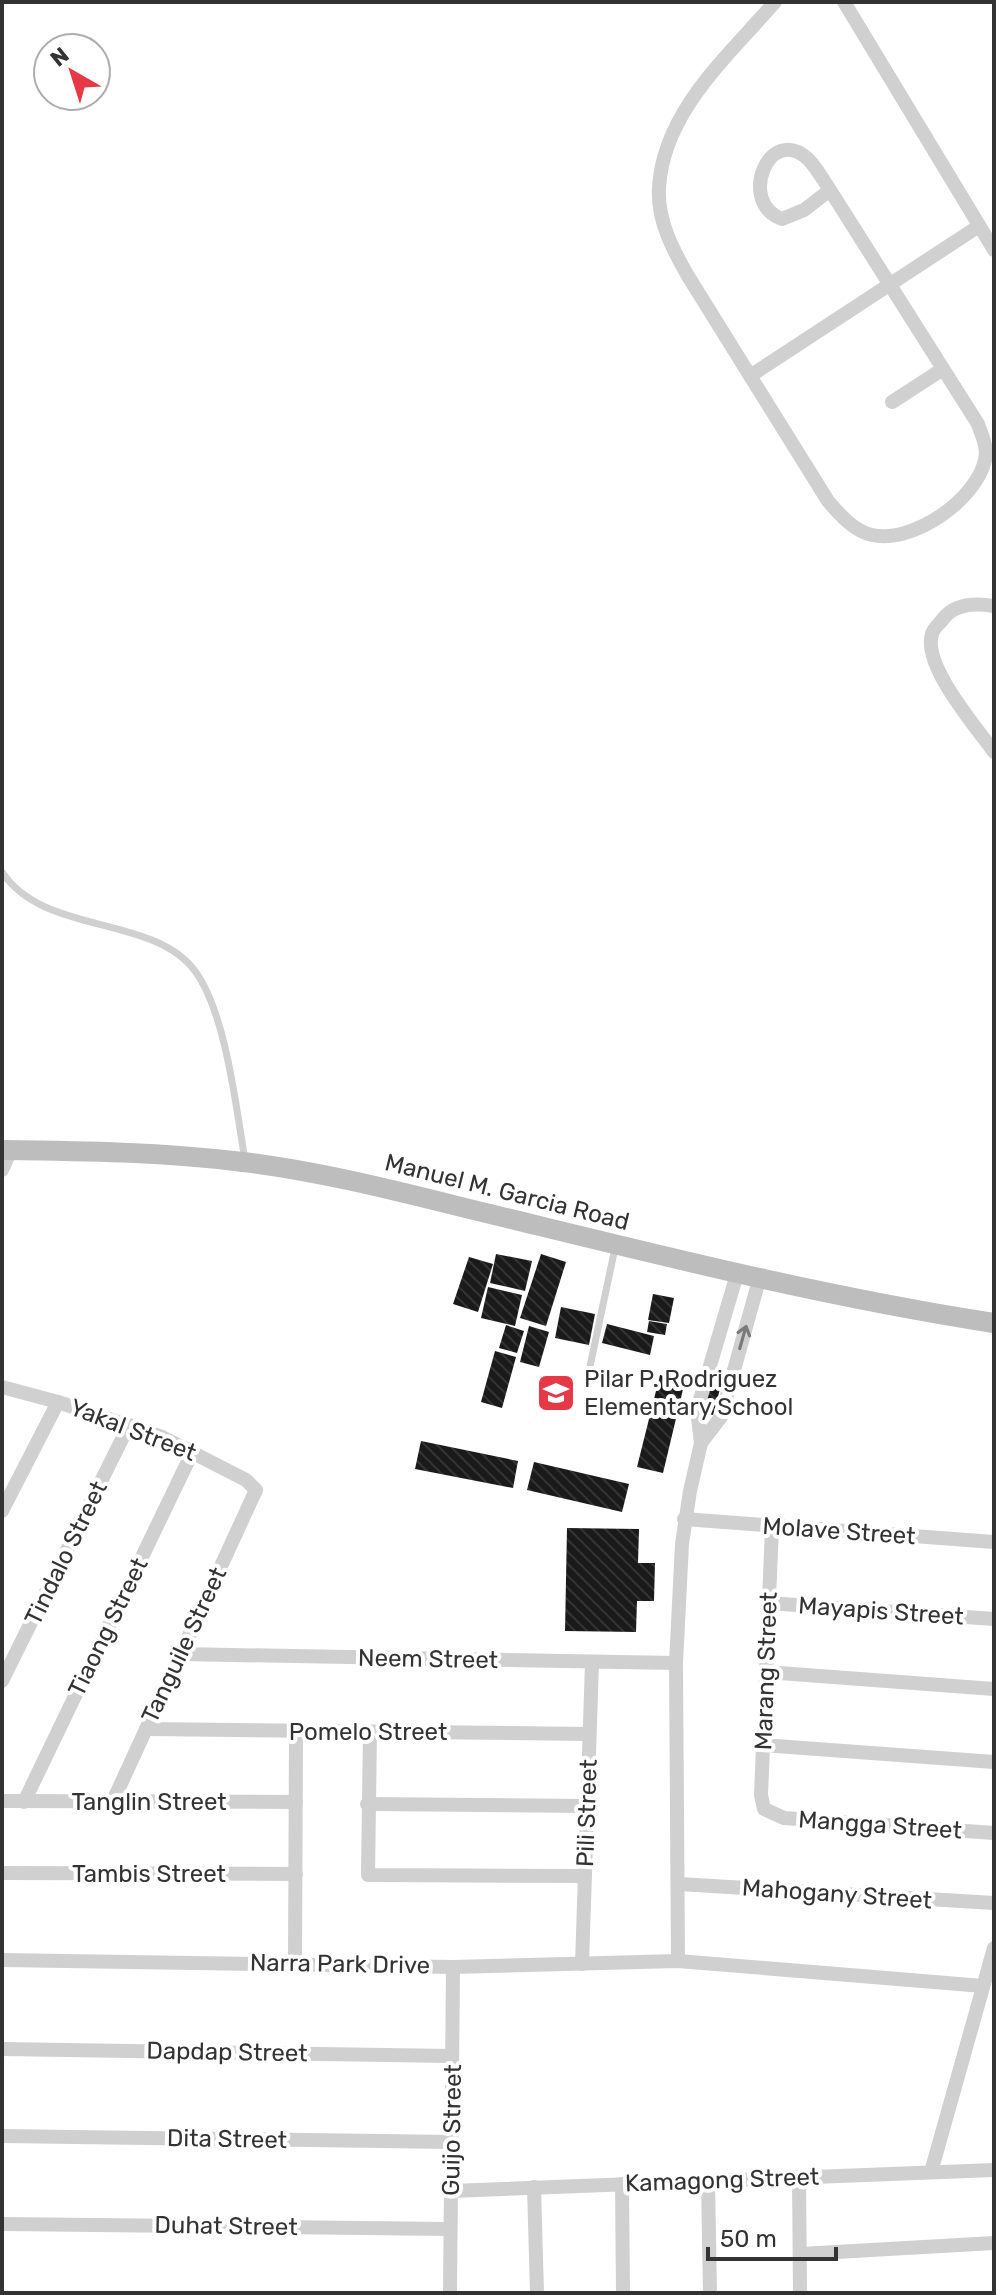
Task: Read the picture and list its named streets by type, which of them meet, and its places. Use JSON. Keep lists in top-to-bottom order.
{
  "streets": {
    "main road": ["Manuel M. Garcia Road"],
    "street": [
      "Yakal Street",
      "Molave Street",
      "Tindalo Street",
      "Mayapis Street",
      "Tiaong Street",
      "Tanguile Street",
      "Neem Street",
      "Marang Street",
      "Pomelo Street",
      "Tanglin Street",
      "Pili Street",
      "Mangga Street",
      "Tambis Street",
      "Mahogany Street",
      "Narra Park Drive",
      "Dapdap Street",
      "Guijo Street",
      "Dita Street",
      "Kamagong Street",
      "Duhat Street"
    ]
  },
  "crossings": [
    ["Yakal Street", "Tindalo Street"],
    ["Yakal Street", "Tiaong Street"],
    ["Yakal Street", "Tanguile Street"],
    ["Molave Street", "Marang Street"],
    ["Mayapis Street", "Marang Street"],
    ["Tiaong Street", "Tanglin Street"],
    ["Tanguile Street", "Neem Street"],
    ["Tanguile Street", "Pomelo Street"],
    ["Tanguile Street", "Tanglin Street"],
    ["Neem Street", "Pili Street"],
    ["Marang Street", "Mangga Street"],
    ["Pomelo Street", "Pili Street"],
    ["Pili Street", "Narra Park Drive"],
    ["Narra Park Drive", "Guijo Street"],
    ["Dapdap Street", "Guijo Street"],
    ["Guijo Street", "Dita Street"],
    ["Guijo Street", "Kamagong Street"],
    ["Guijo Street", "Duhat Street"]
  ],
  "places": {
    "school or university": ["Pilar P. Rodriguez Elementary School"]
  },
  "scale_bar": "50 m",
  "north": "top left"
}
